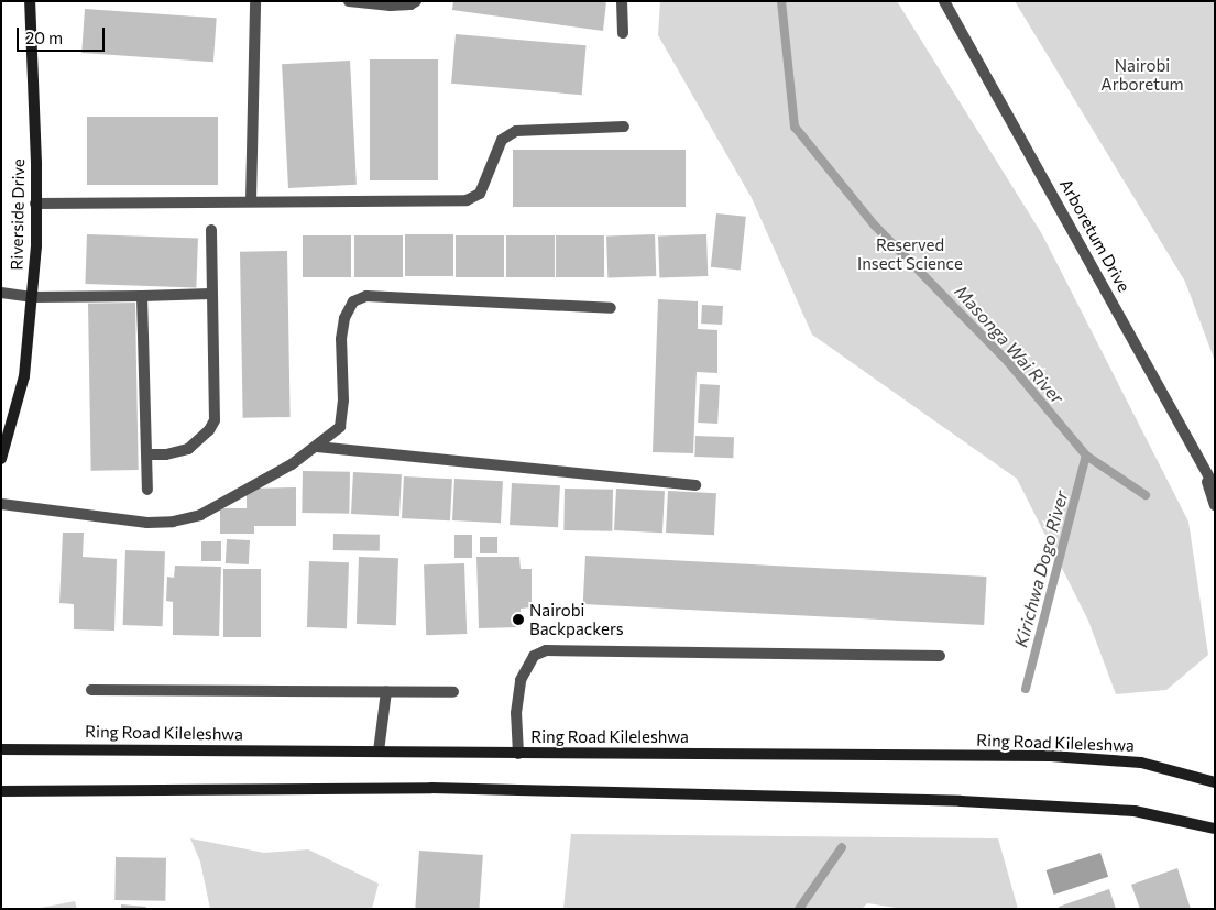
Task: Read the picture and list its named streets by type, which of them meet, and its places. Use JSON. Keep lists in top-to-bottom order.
{
  "streets": {
    "main road": ["Riverside Drive", "Ring Road Kileleshwa"],
    "street": ["Arboretum Drive"]
  },
  "water": ["Masonga Wai River", "Kirichwa Dogo River"],
  "parks": ["Nairobi Arboretum", "Reserved Insect Science"],
  "places": ["Nairobi Backpackers"],
  "scale_bar": "20 m"
}
